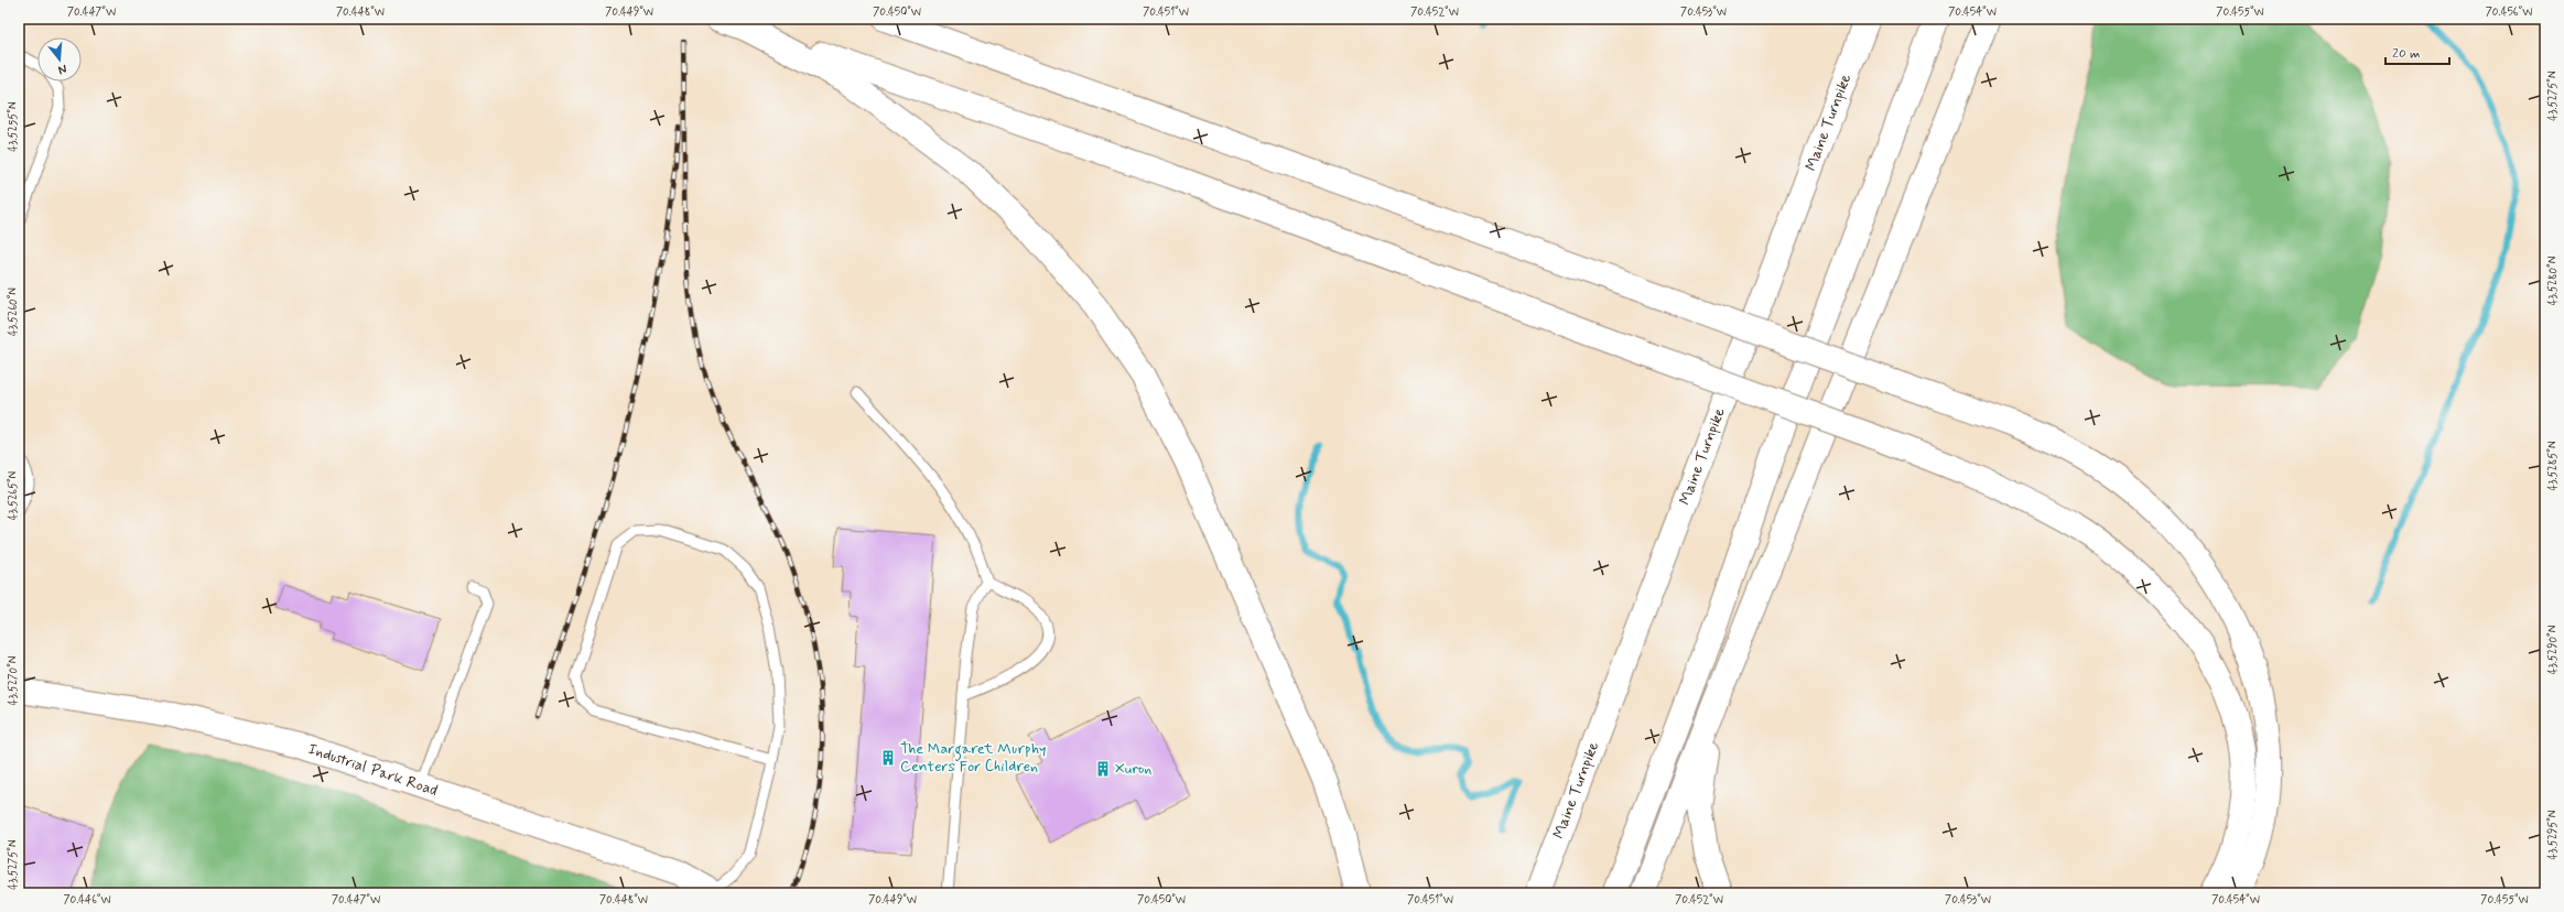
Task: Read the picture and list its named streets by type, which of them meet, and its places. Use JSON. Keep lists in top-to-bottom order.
{
  "streets": {
    "main road": ["Maine Turnpike", "Industrial Park Road"]
  },
  "places": {
    "building": ["The Margaret Murphy Centers For Children", "Xuron"]
  },
  "scale_bar": "20 m",
  "north": "bottom",
  "coordinates": [
    "70.447°W",
    "70.448°W",
    "70.449°W",
    "70.450°W",
    "70.451°W",
    "70.452°W",
    "70.453°W",
    "70.454°W",
    "70.455°W",
    "70.456°W",
    "43.5275°N",
    "43.5255°N",
    "43.5280°N",
    "43.5260°N",
    "43.5285°N",
    "43.5265°N",
    "43.5290°N",
    "43.5270°N",
    "43.5295°N",
    "70.446°W"
  ]
}
